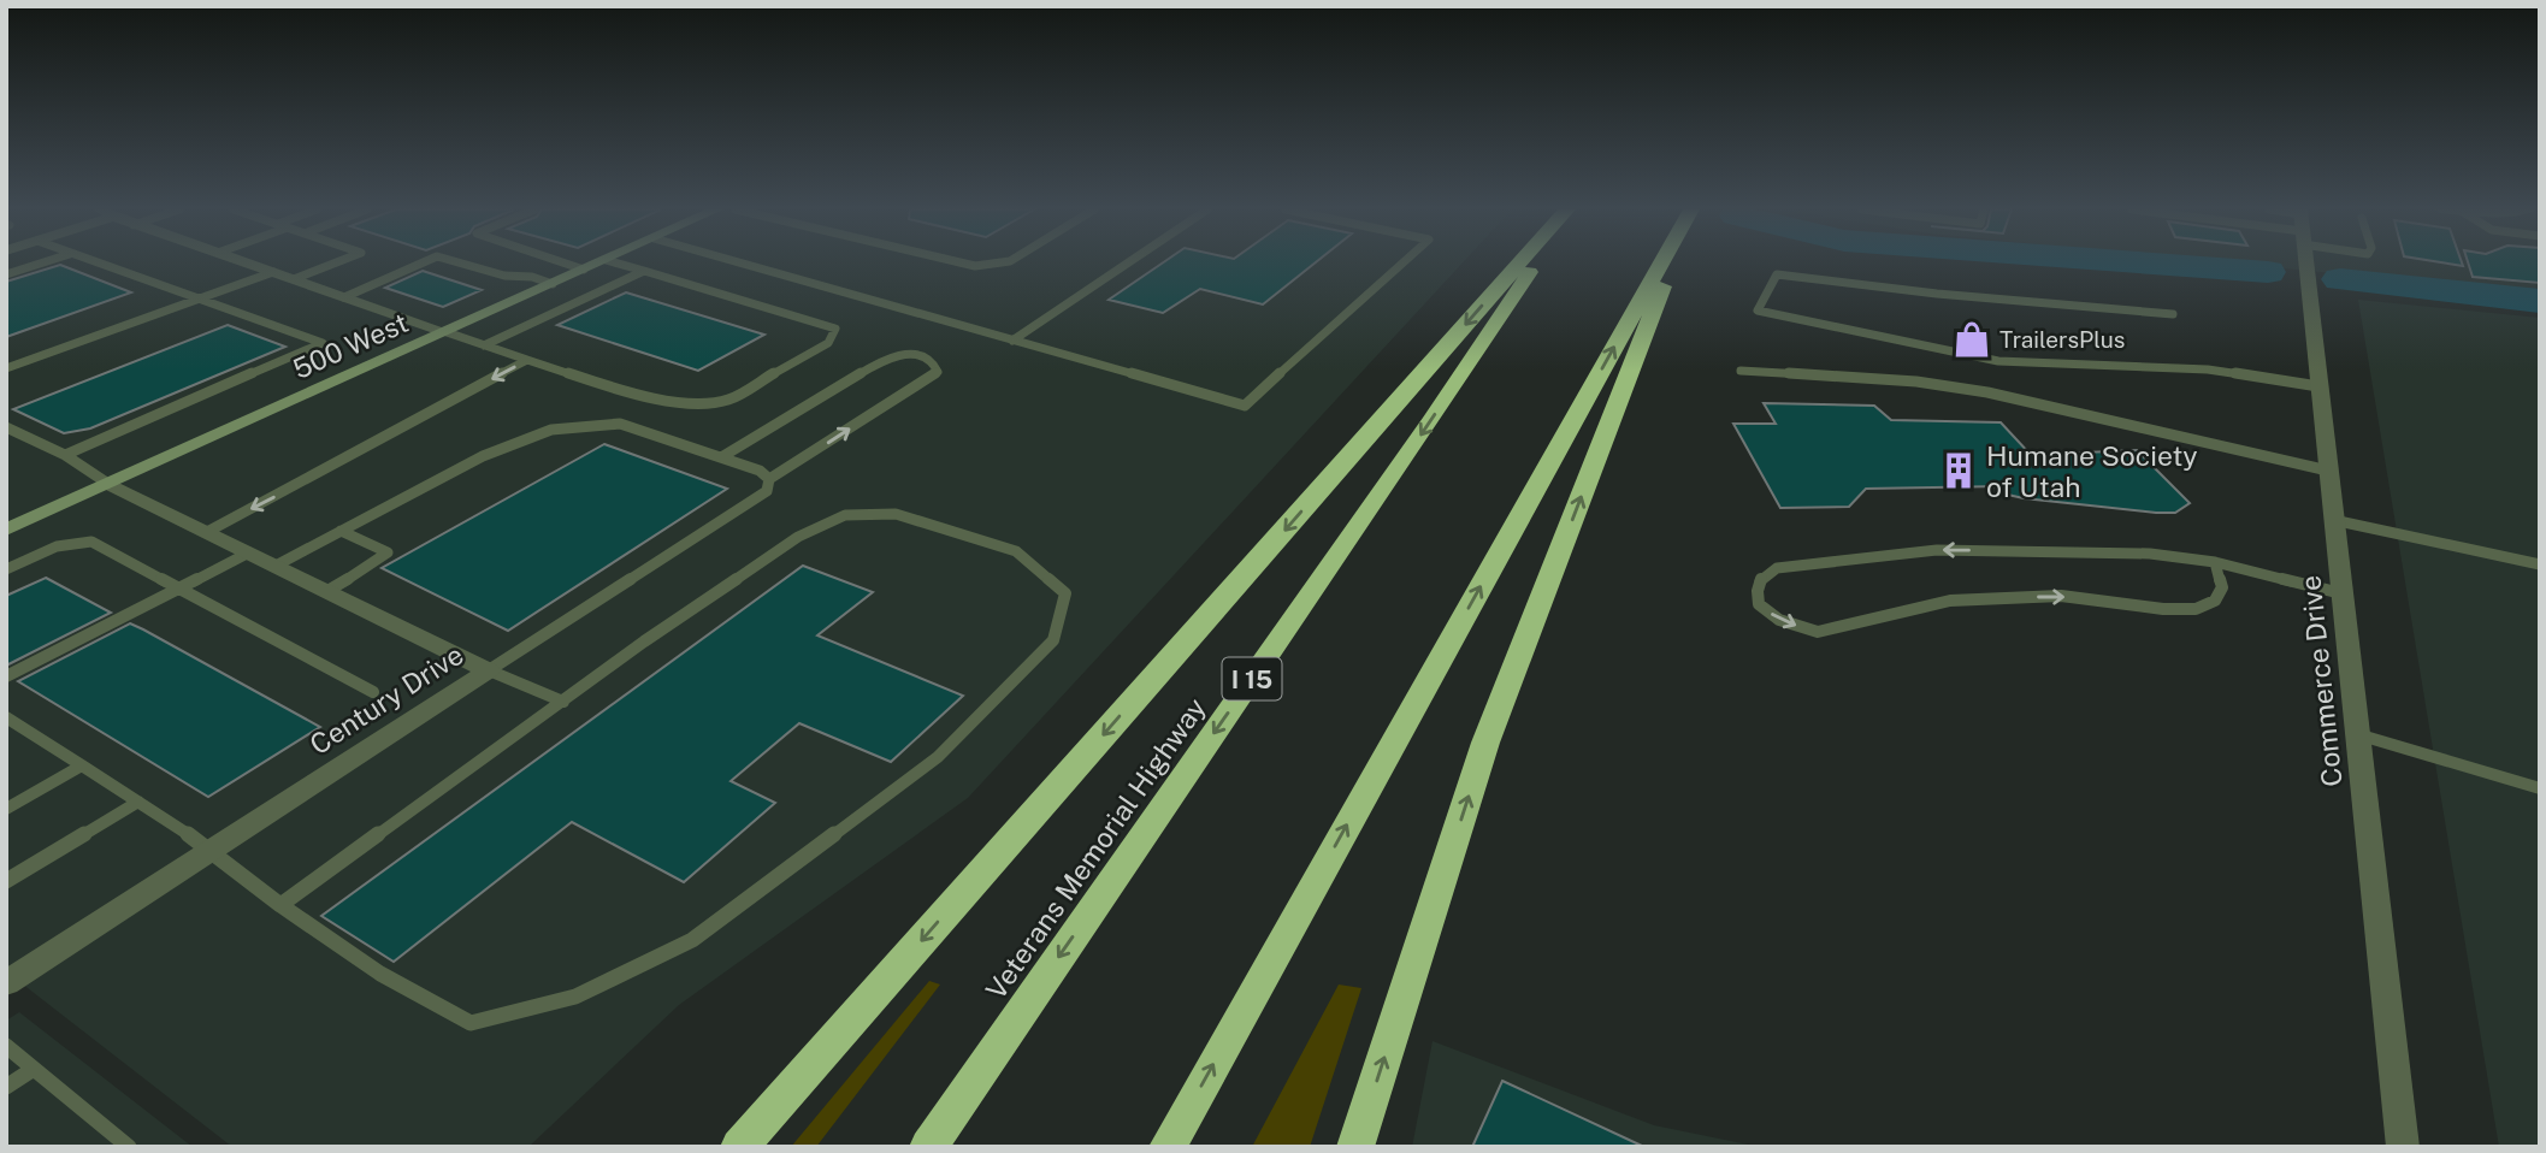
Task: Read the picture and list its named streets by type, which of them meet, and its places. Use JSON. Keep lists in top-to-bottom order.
{
  "streets": {
    "highway": ["I 15", "Veterans Memorial Highway"],
    "main road": ["500 West"],
    "street": ["Commerce Drive", "Century Drive"]
  },
  "crossings": [
    ["500 West", "Century Drive"]
  ],
  "places": {
    "shop": ["TrailersPlus"],
    "building": ["Humane Society of Utah"]
  }
}
